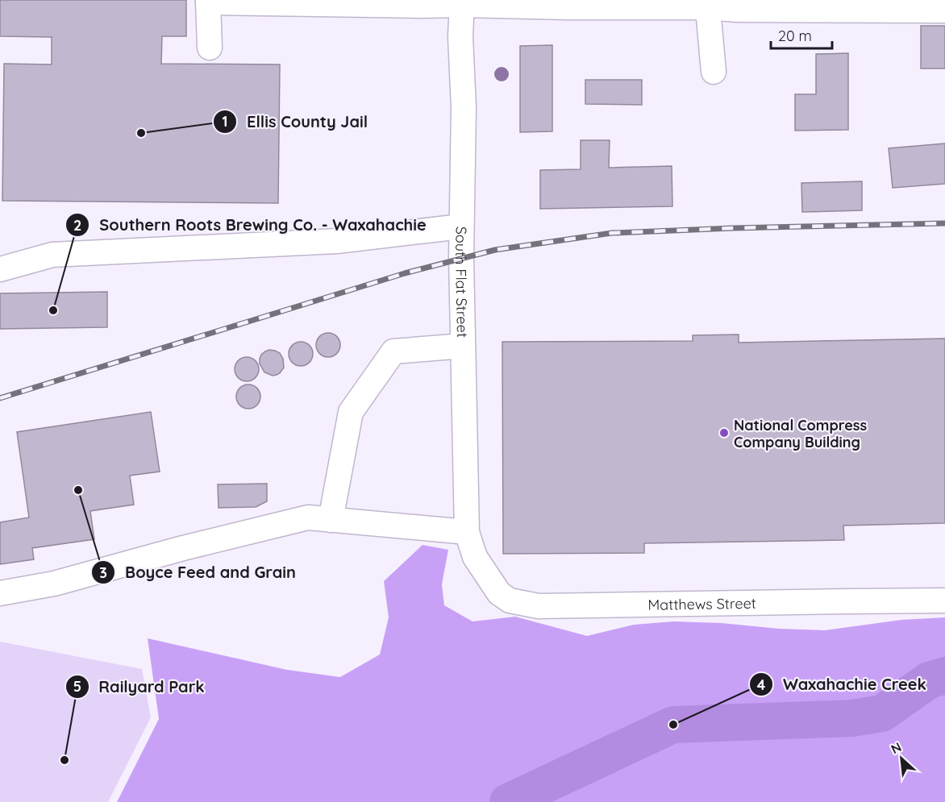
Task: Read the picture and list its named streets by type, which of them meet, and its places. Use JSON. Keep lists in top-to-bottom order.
{
  "streets": {
    "street": ["South Flat Street", "Matthews Street"]
  },
  "crossings": [
    ["South Flat Street", "Matthews Street"]
  ],
  "places": [
    "Ellis County Jail",
    "Southern Roots Brewing Co. - Waxahachie",
    "National Compress Company Building",
    "Boyce Feed and Grain",
    "Waxahachie Creek",
    "Railyard Park"
  ],
  "scale_bar": "20 m",
  "north": "top left"
}
